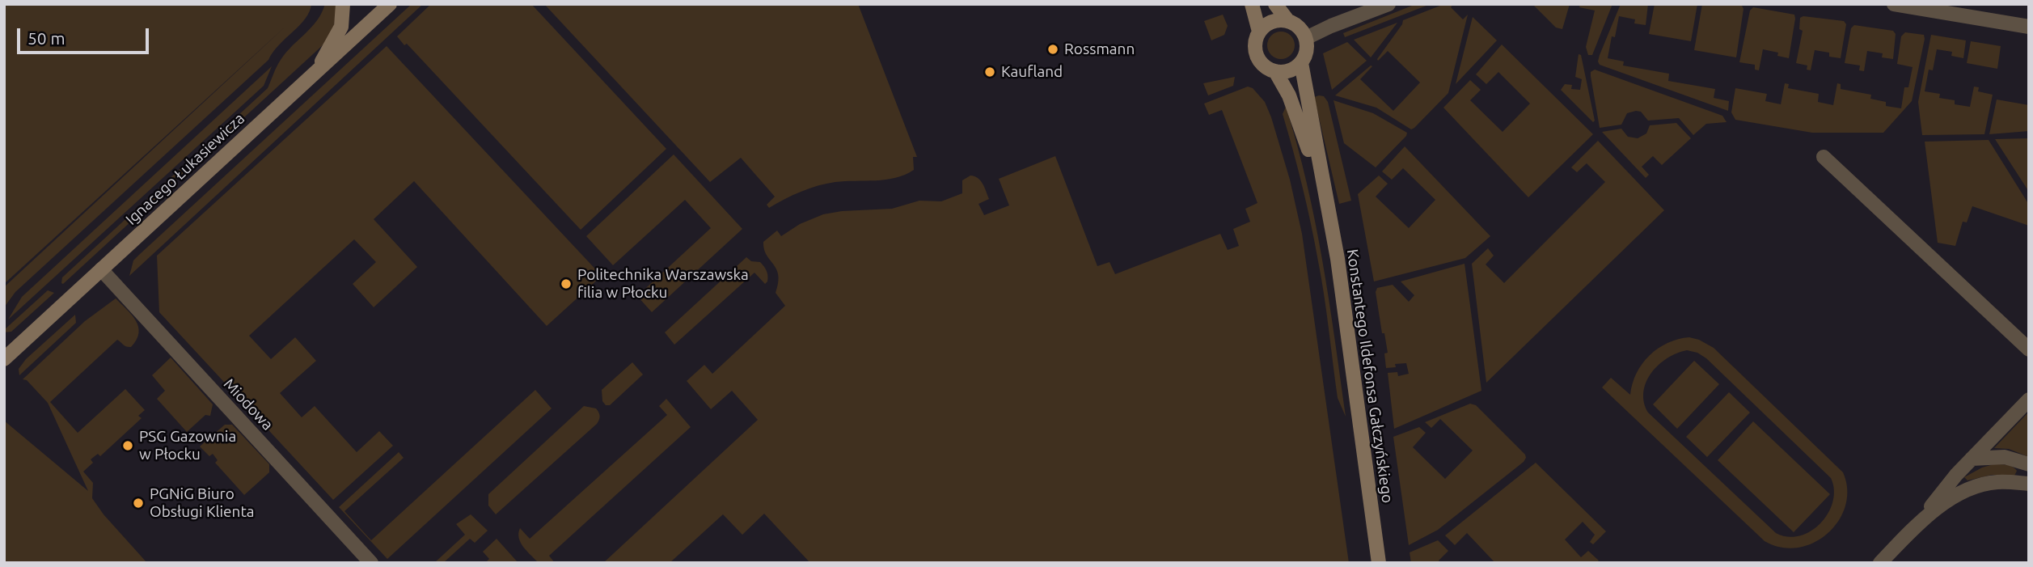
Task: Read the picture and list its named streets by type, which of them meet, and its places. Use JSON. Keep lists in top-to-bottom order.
{
  "streets": {
    "street": ["Ignacego Łukasiewicza", "Konstantego Ildefonsa Gałczyńskiego", "Miodowa"]
  },
  "crossings": [
    ["Ignacego Łukasiewicza", "Miodowa"]
  ],
  "places": [
    "Rossmann",
    "Kaufland",
    "Politechnika Warszawska filia w Płocku",
    "PSG Gazownia w Płocku",
    "PGNiG Biuro Obsługi Klienta"
  ],
  "scale_bar": "50 m"
}
